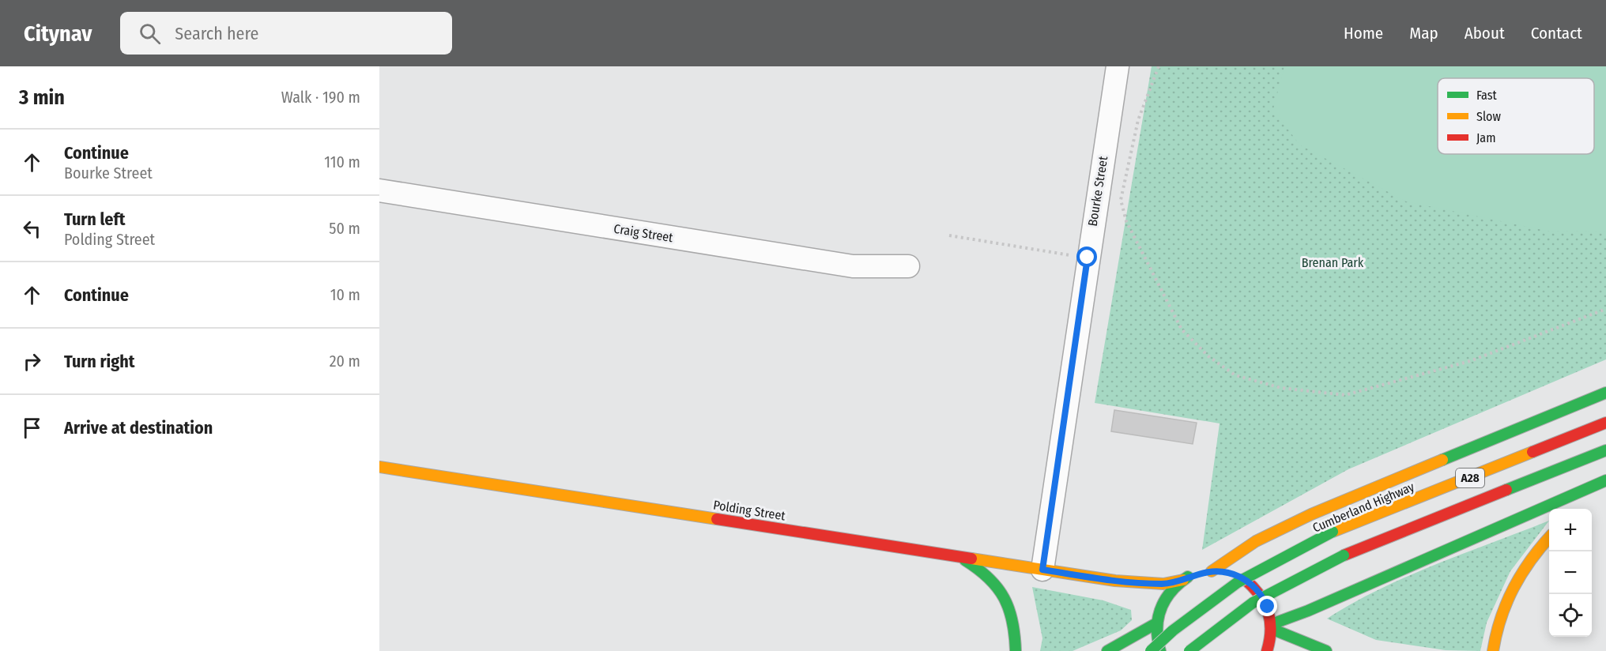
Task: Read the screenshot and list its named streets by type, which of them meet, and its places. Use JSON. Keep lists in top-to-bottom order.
{
  "streets": {
    "main road": ["A28", "Cumberland Highway", "Polding Street"],
    "street": ["Bourke Street", "Craig Street"]
  },
  "crossings": [
    ["Bourke Street", "Polding Street"]
  ],
  "parks": ["Brenan Park"],
  "legend": ["Fast", "Slow", "Jam"],
  "page": {
    "header": "Citynav",
    "search": "Search here",
    "nav": [
      "Home",
      "Map",
      "About",
      "Contact"
    ],
    "heading": ["3 min", "Walk · 190 m"],
    "list": [
      ["Continue", "Bourke Street", "110 m"],
      ["Turn left", "Polding Street", "50 m"],
      ["Continue", "10 m"],
      ["Turn right", "20 m"],
      "Arrive at destination"
    ],
    "map_buttons": ["+", "−"]
  }
}
